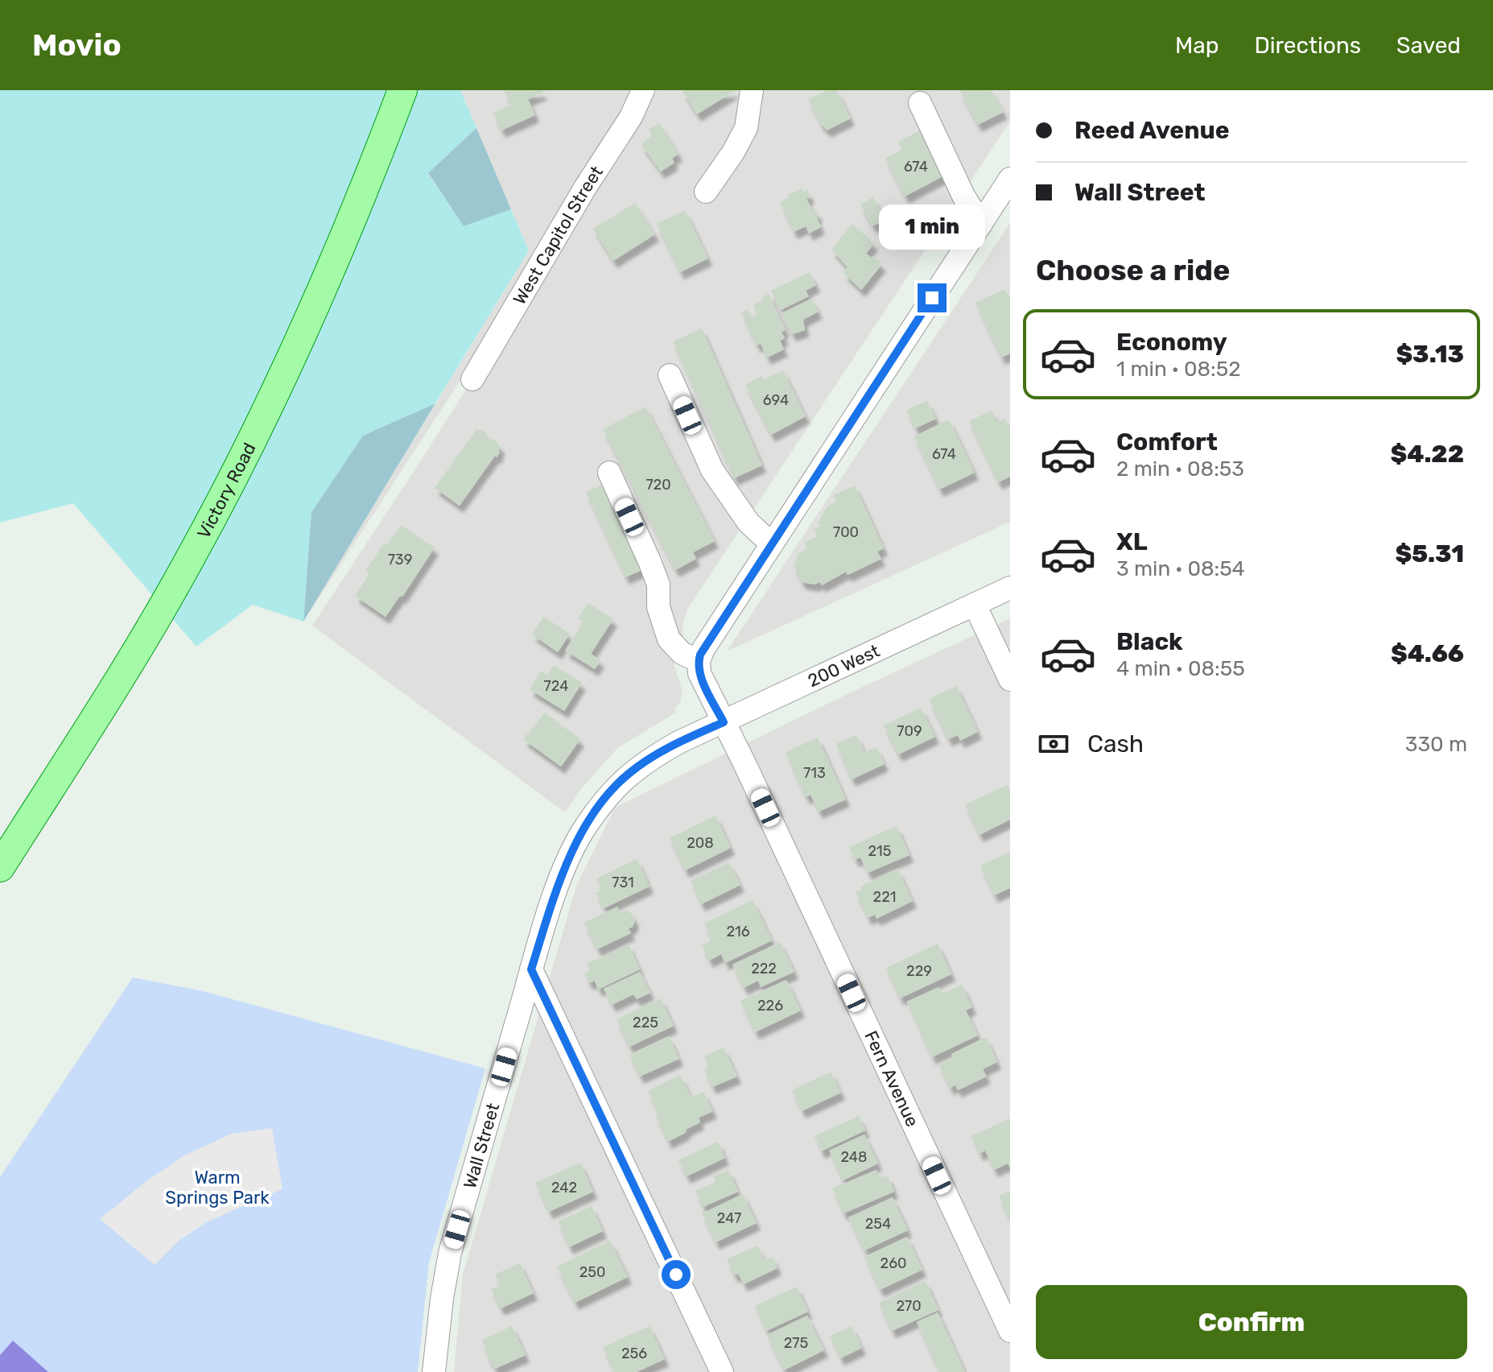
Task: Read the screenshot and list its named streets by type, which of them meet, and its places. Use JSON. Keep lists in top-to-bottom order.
{
  "streets": {
    "main road": ["Victory Road"],
    "street": [
      "West Capitol Street",
      "200 West",
      "Fern Avenue",
      "Wall Street"
    ]
  },
  "crossings": [
    ["200 West", "Fern Avenue"],
    ["200 West", "Wall Street"]
  ],
  "parks": ["Warm Springs Park"],
  "house_numbers": [
    "674",
    "694",
    "674",
    "720",
    "700",
    "739",
    "724",
    "709",
    "713",
    "208",
    "215",
    "731",
    "221",
    "216",
    "222",
    "229",
    "226",
    "225",
    "248",
    "242",
    "247",
    "254",
    "260",
    "250",
    "270",
    "275",
    "256"
  ],
  "page": {
    "header": "Movio",
    "nav": ["Map", "Directions", "Saved"],
    "banner": ["Reed Avenue", "Wall Street"],
    "bubble": "1 min",
    "heading": "Choose a ride",
    "list": [
      {
        "name": "Economy",
        "note": "1 min · 08:52",
        "value": "$3.13"
      },
      {
        "name": "Comfort",
        "note": "2 min · 08:53",
        "value": "$4.22"
      },
      {
        "name": "XL",
        "note": "3 min · 08:54",
        "value": "$5.31"
      },
      {
        "name": "Black",
        "note": "4 min · 08:55",
        "value": "$4.66"
      }
    ],
    "pay": ["Cash", "330 m"],
    "buttons": "Confirm"
  }
}
